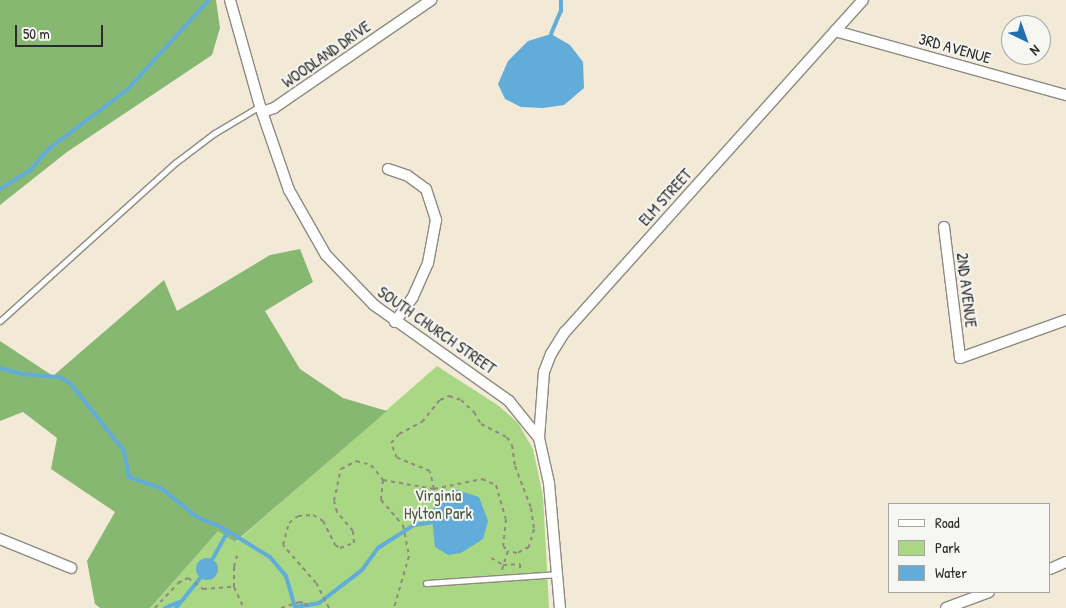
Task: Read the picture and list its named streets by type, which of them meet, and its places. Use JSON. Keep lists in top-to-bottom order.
{
  "streets": {
    "street": [
      "3RD AVENUE",
      "WOODLAND DRIVE",
      "ELM STREET",
      "2ND AVENUE",
      "SOUTH CHURCH STREET"
    ]
  },
  "crossings": [
    ["3RD AVENUE", "ELM STREET"],
    ["WOODLAND DRIVE", "SOUTH CHURCH STREET"],
    ["ELM STREET", "SOUTH CHURCH STREET"]
  ],
  "parks": ["Virginia Hylton Park"],
  "legend": ["Road", "Park", "Water"],
  "scale_bar": "50 m",
  "north": "bottom right"
}
